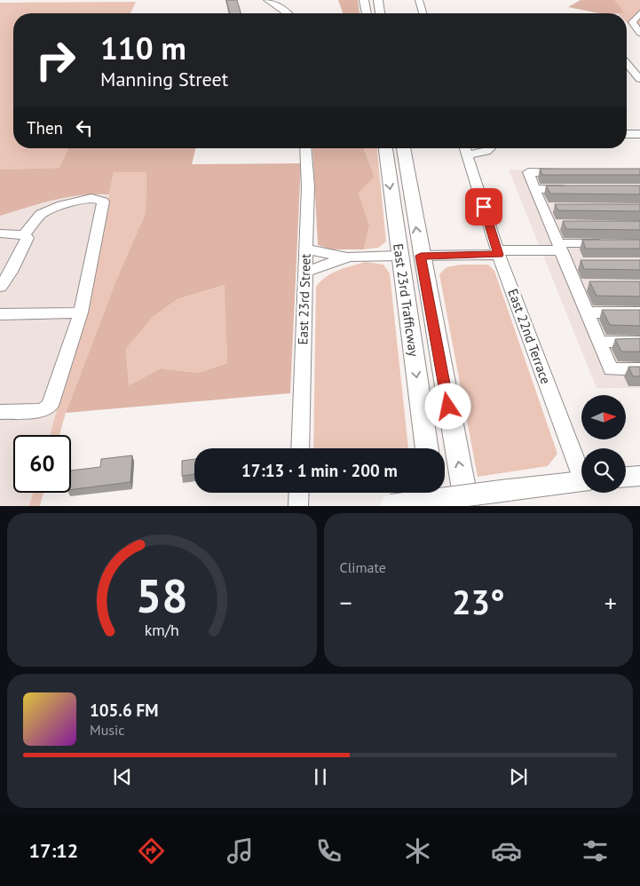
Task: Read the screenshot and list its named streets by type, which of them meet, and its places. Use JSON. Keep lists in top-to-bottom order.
{
  "streets": {
    "main road": ["East 23rd Trafficway"],
    "street": ["East 23rd Street", "East 22nd Terrace"]
  },
  "north": "right",
  "page": {
    "turn": ["110 m", "Manning Street"],
    "then": "Then",
    "limit": "60",
    "trip": "17:13 · 1 min · 200 m",
    "tile": "Climate",
    "heat": ["−", "23°", "+"],
    "song": ["105.6 FM", "Music"],
    "tabs": "17:12",
    "gauge": ["58", "km/h"]
  }
}
